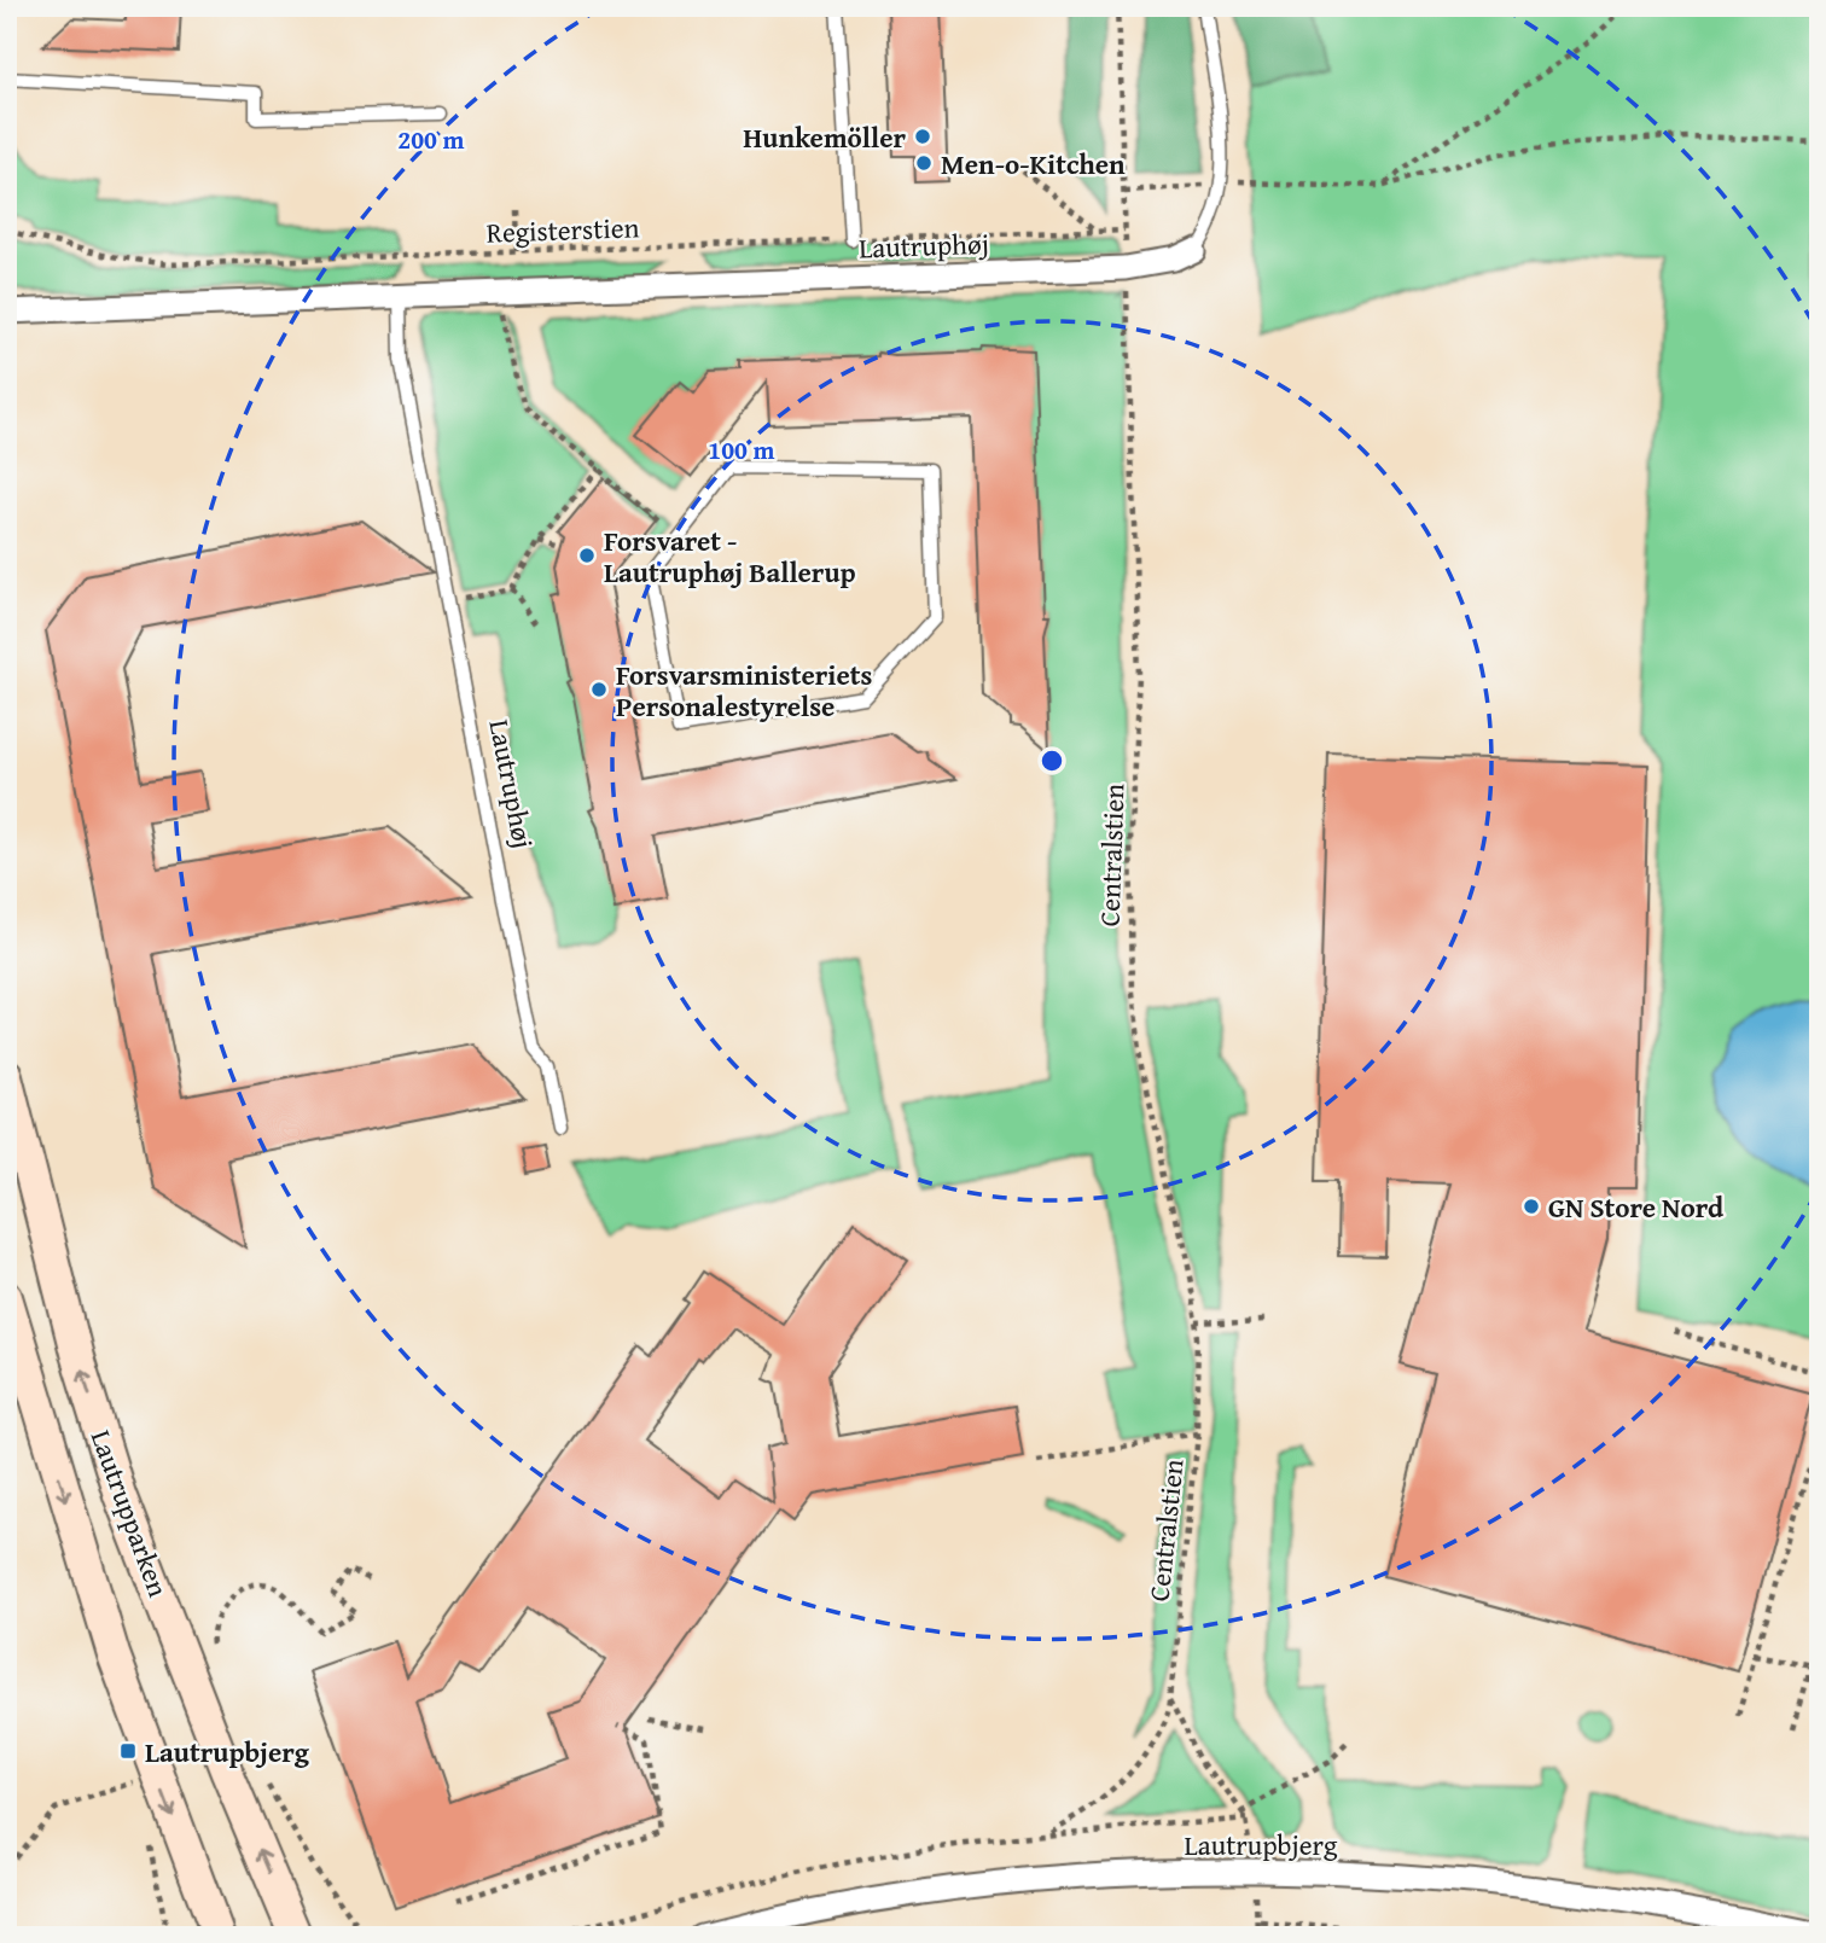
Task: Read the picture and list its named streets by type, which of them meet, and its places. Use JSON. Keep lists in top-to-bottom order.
{
  "streets": {
    "street": ["Lautruphøj", "Lautrupparken", "Lautrupbjerg"],
    "path": ["Registerstien", "Centralstien"]
  },
  "crossings": [
    ["Registerstien", "Centralstien"],
    ["Lautruphøj", "Centralstien"]
  ],
  "places": {
    "other": [
      "Hunkemöller",
      "Men-o-Kitchen",
      "Forsvaret - Lautruphøj Ballerup",
      "Forsvarsministeriets Personalestyrelse",
      "GN Store Nord"
    ],
    "transit": ["Lautrupbjerg"]
  },
  "rings": ["200 m", "100 m"]
}
